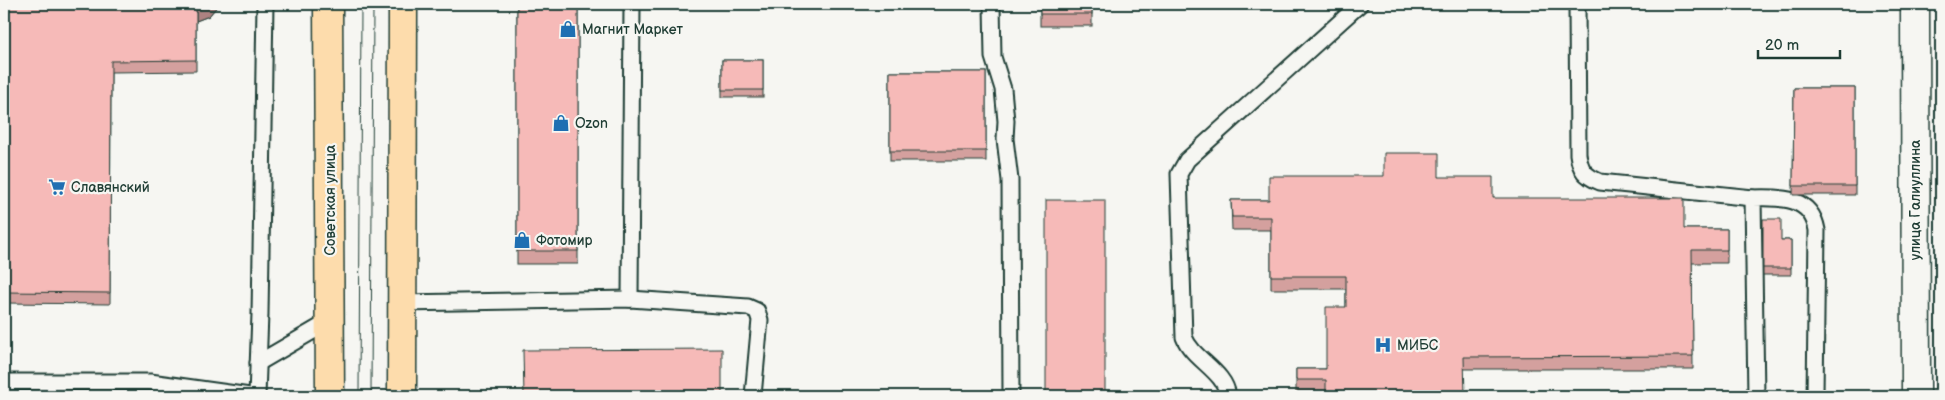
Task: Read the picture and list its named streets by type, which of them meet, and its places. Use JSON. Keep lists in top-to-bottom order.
{
  "streets": {
    "main road": ["Советская улица"],
    "street": ["улица Галиуллина"]
  },
  "places": {
    "shop": ["Магнит Маркет", "Ozon", "Фотомир"],
    "supermarket": ["Славянский"],
    "hospital": ["МИБС"]
  },
  "scale_bar": "20 m"
}
